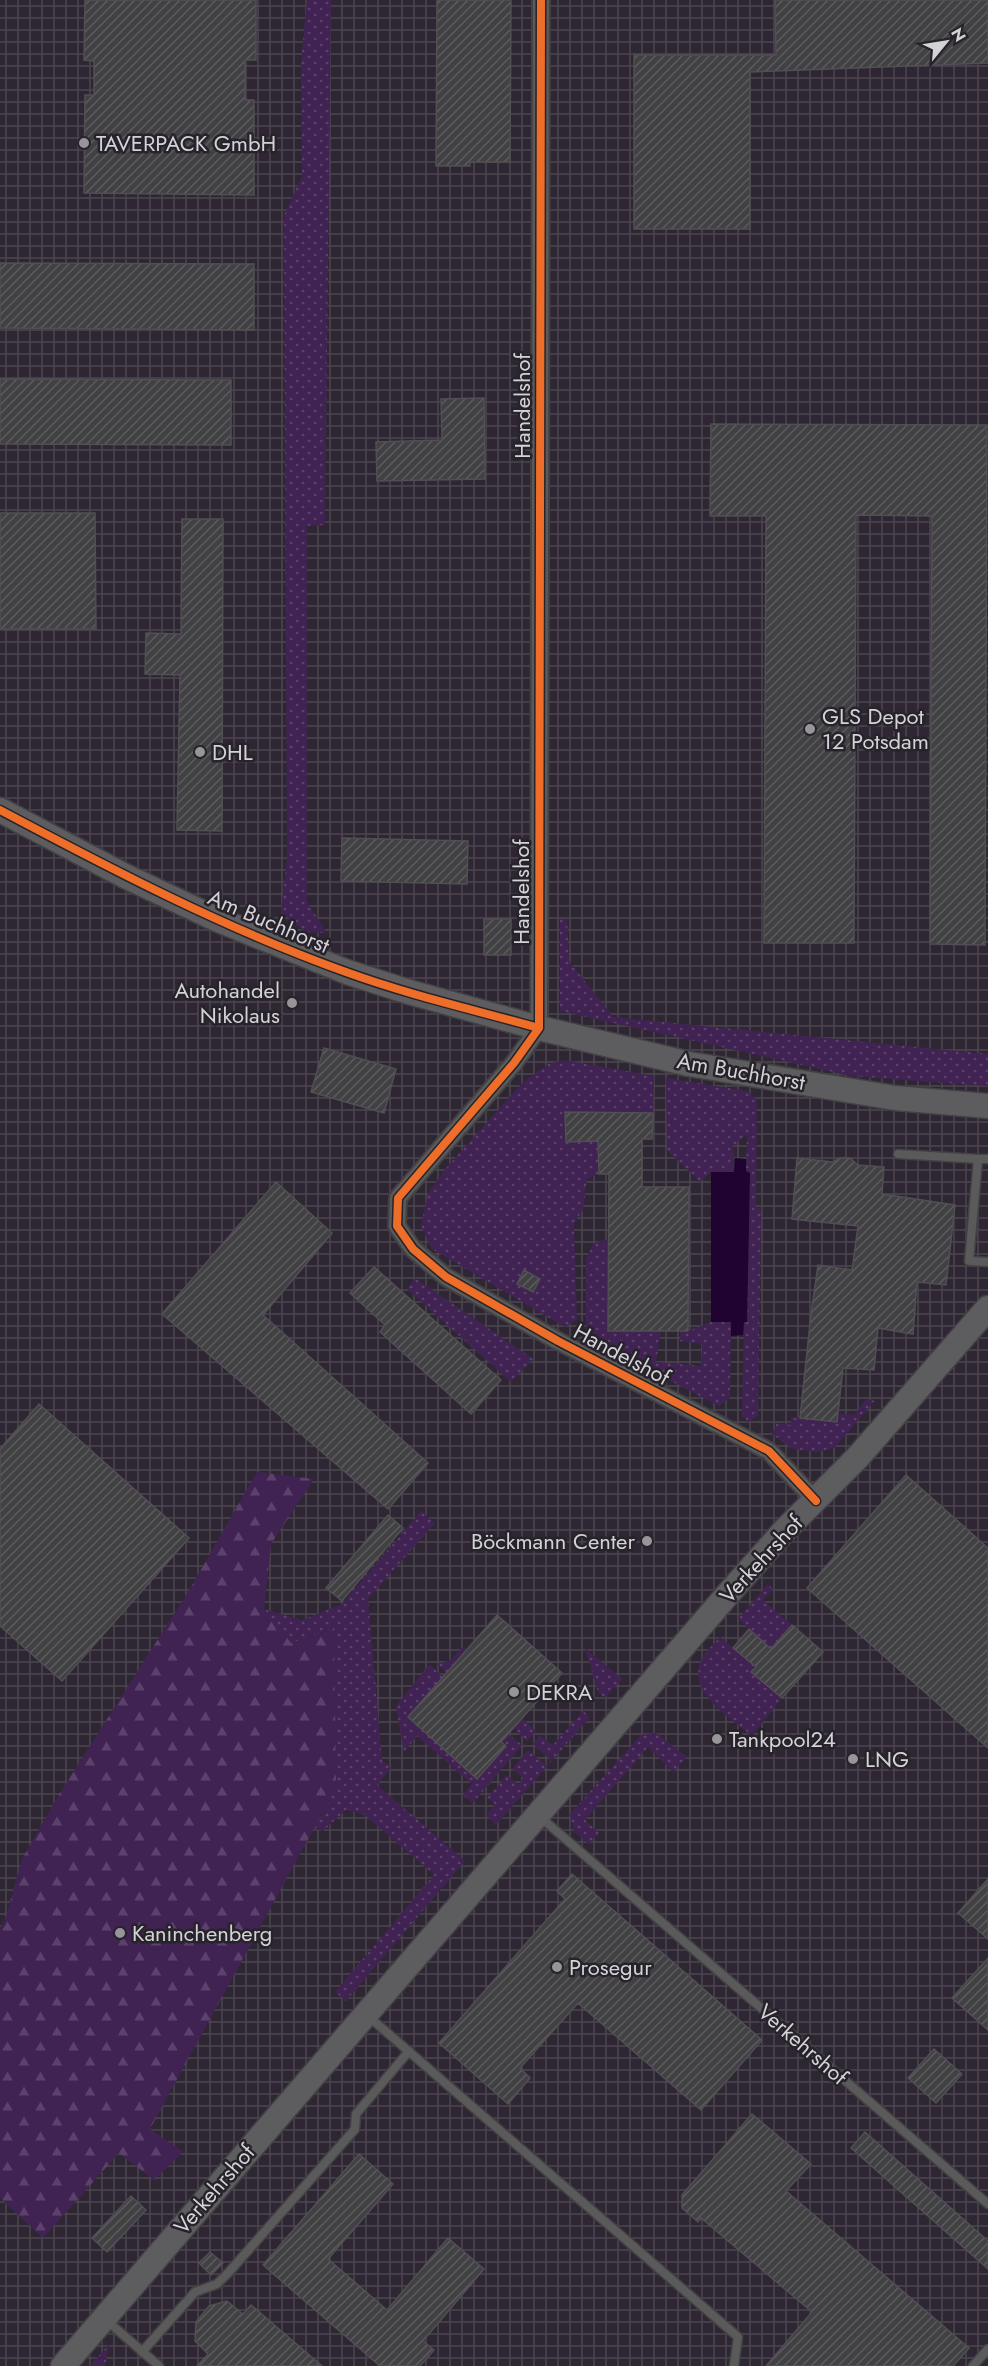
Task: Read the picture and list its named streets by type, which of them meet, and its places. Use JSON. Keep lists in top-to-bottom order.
{
  "streets": {
    "main road": ["Am Buchhorst", "Verkehrshof"],
    "street": ["Handelshof"]
  },
  "crossings": [
    ["Handelshof", "Am Buchhorst"],
    ["Handelshof", "Verkehrshof"]
  ],
  "places": [
    "TAVERPACK GmbH",
    "GLS Depot 12 Potsdam",
    "DHL",
    "Autohandel Nikolaus",
    "Böckmann Center",
    "DEKRA",
    "Tankpool24",
    "LNG",
    "Kaninchenberg",
    "Prosegur"
  ],
  "north": "top right"
}
